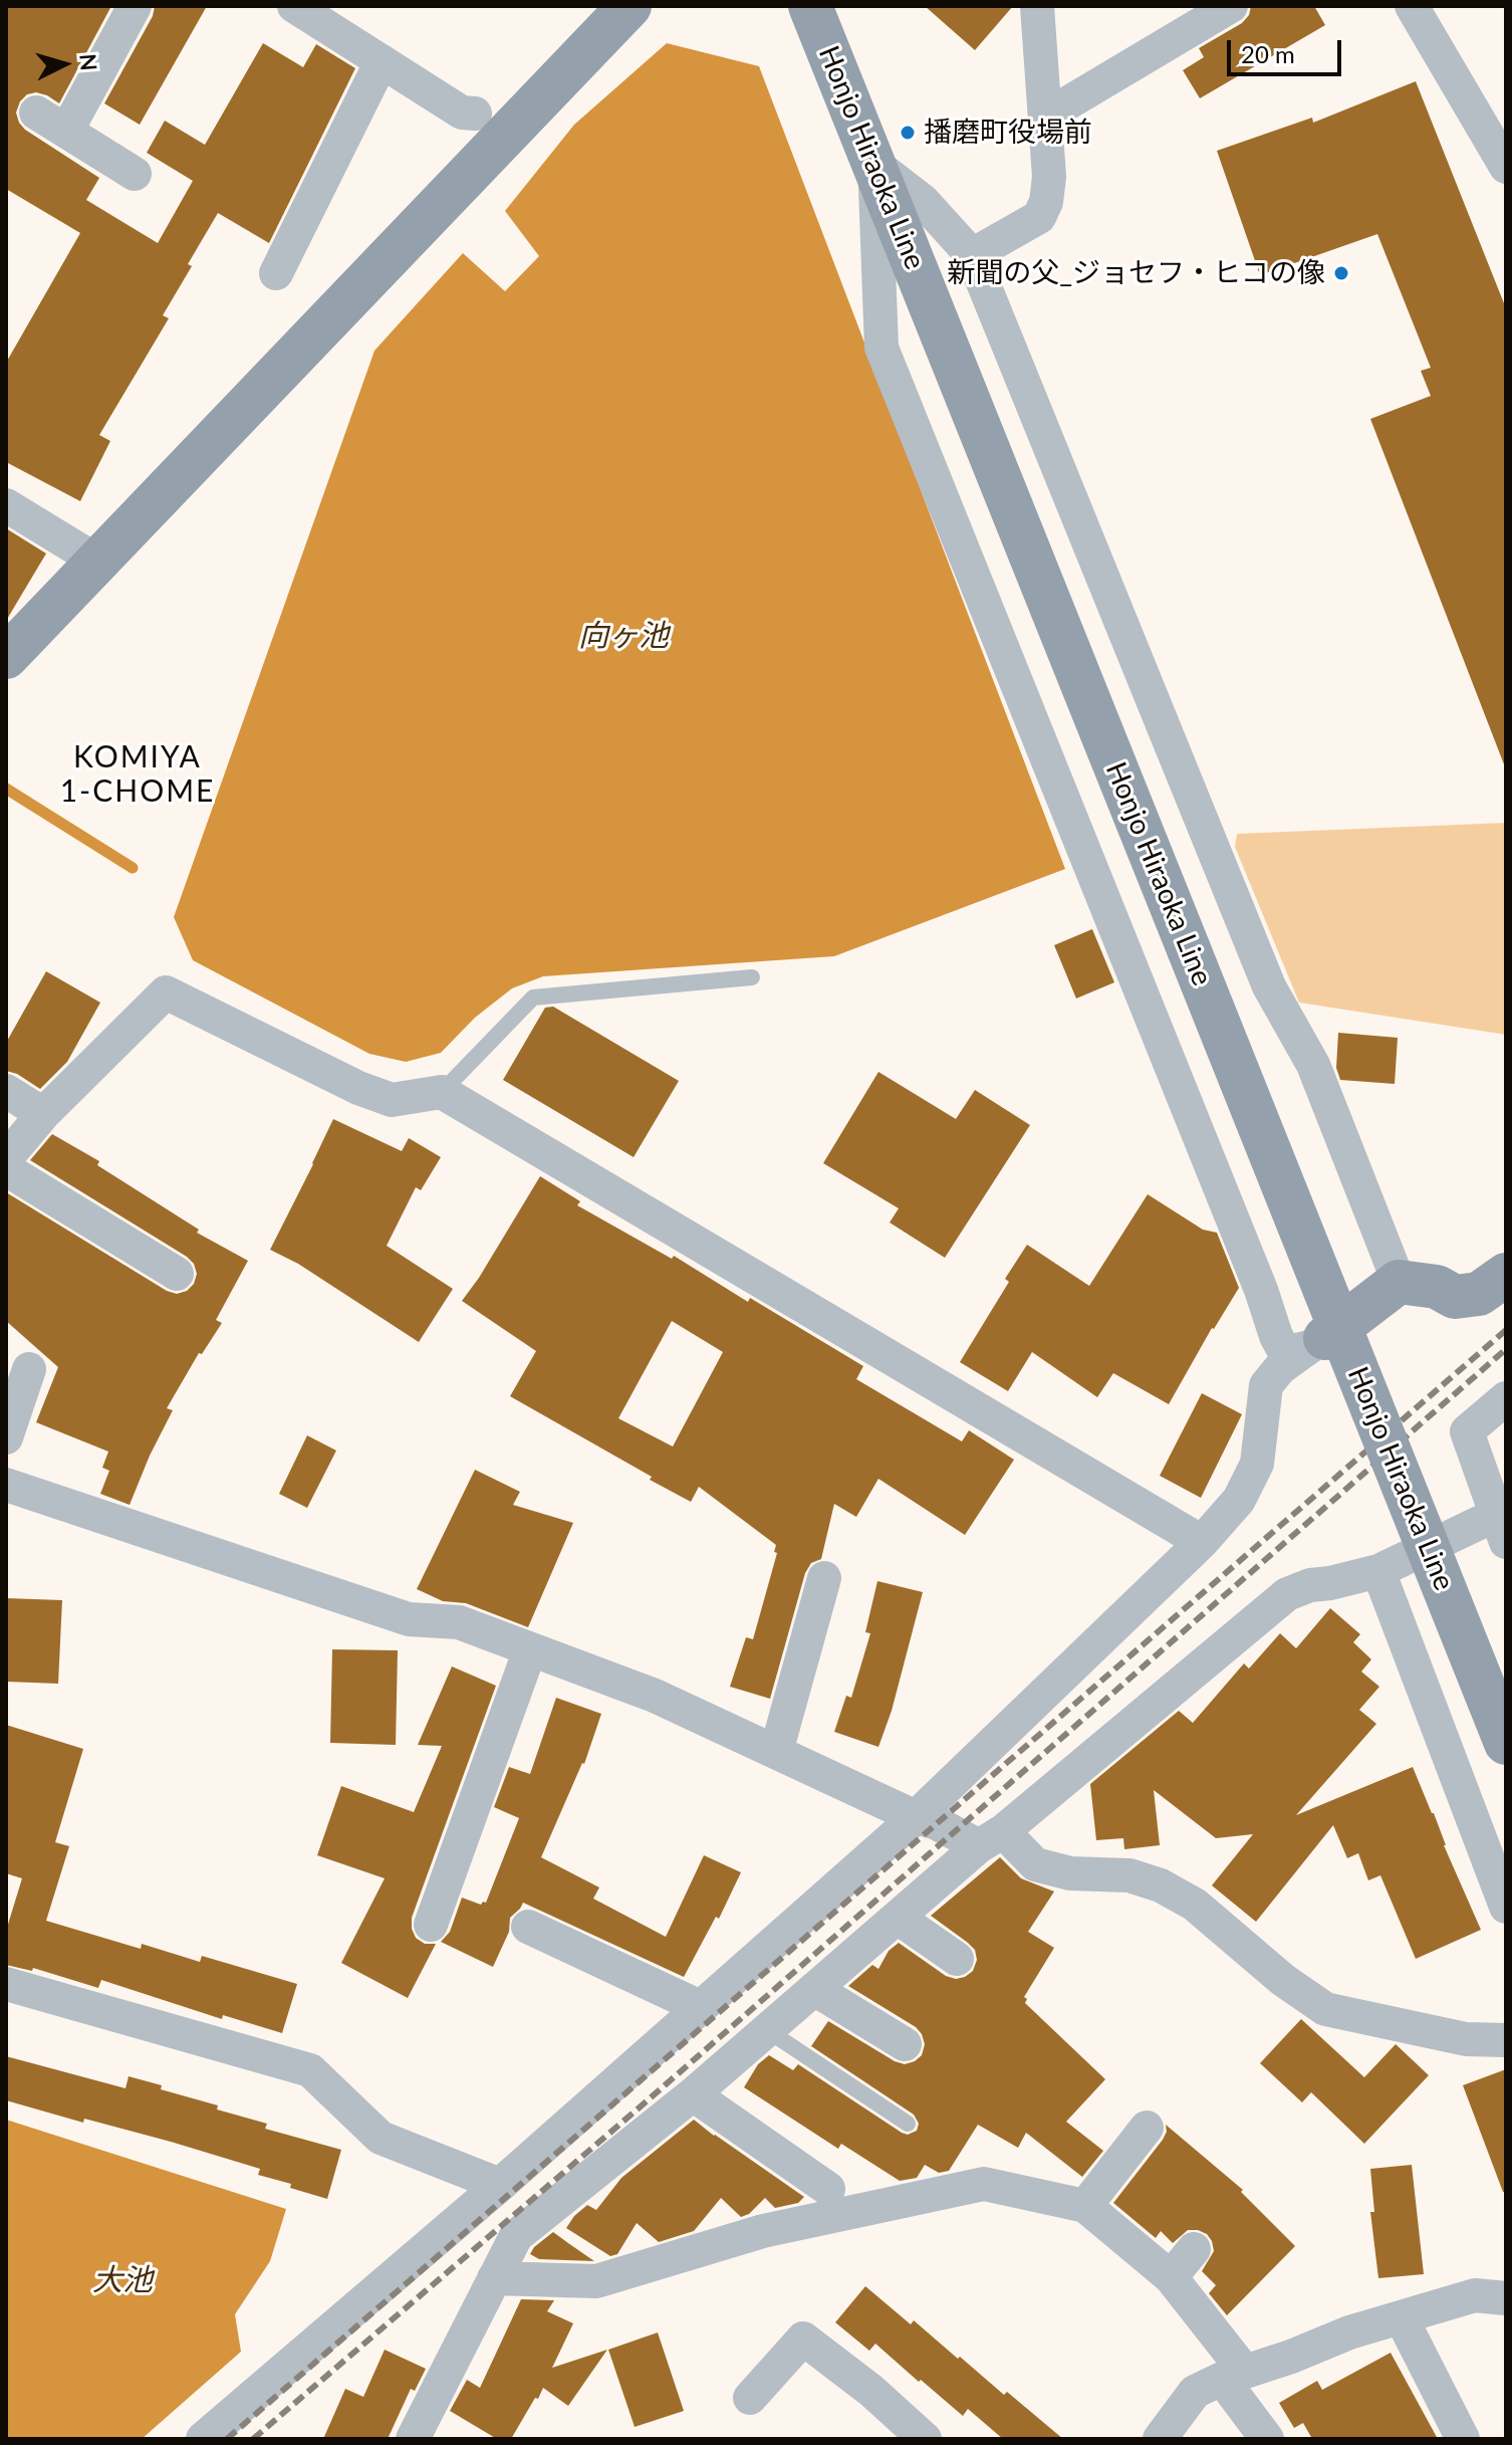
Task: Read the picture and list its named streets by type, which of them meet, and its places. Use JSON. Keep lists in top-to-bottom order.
{
  "streets": {
    "main road": ["Honjo Hiraoka Line"]
  },
  "districts": ["KOMIYA 1-CHOME"],
  "water": ["向ヶ池", "大池"],
  "places": ["播磨町役場前", "新聞の父_ジョセフ・ヒコの像"],
  "scale_bar": "20 m",
  "north": "right"
}
